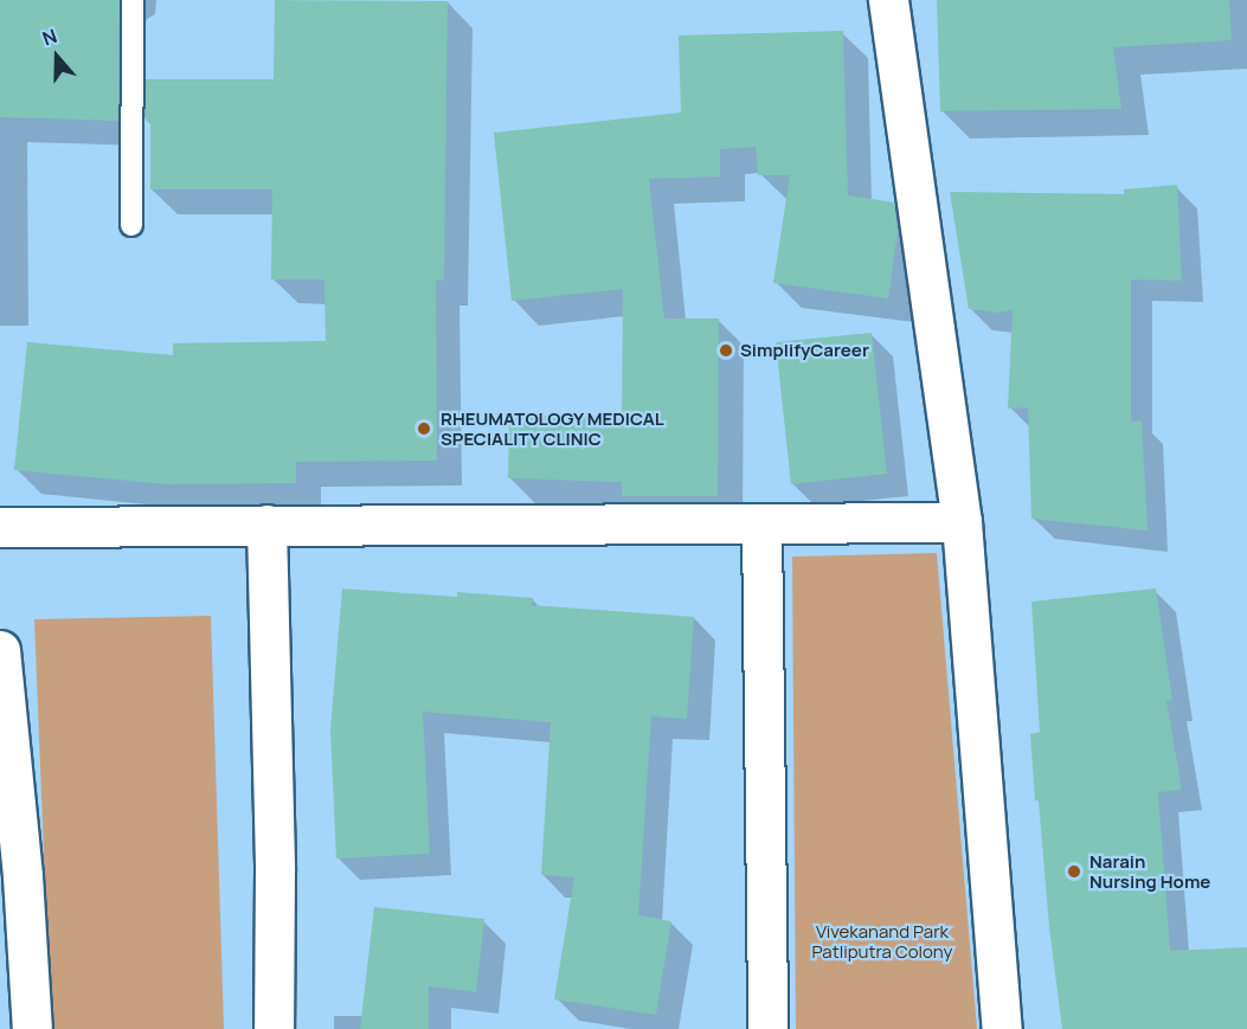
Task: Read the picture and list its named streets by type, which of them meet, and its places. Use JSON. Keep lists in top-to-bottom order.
{
  "parks": ["Vivekanand Park Patliputra Colony"],
  "places": ["SimplifyCareer", "RHEUMATOLOGY MEDICAL SPECIALITY CLINIC", "Narain Nursing Home"],
  "north": "top"
}
